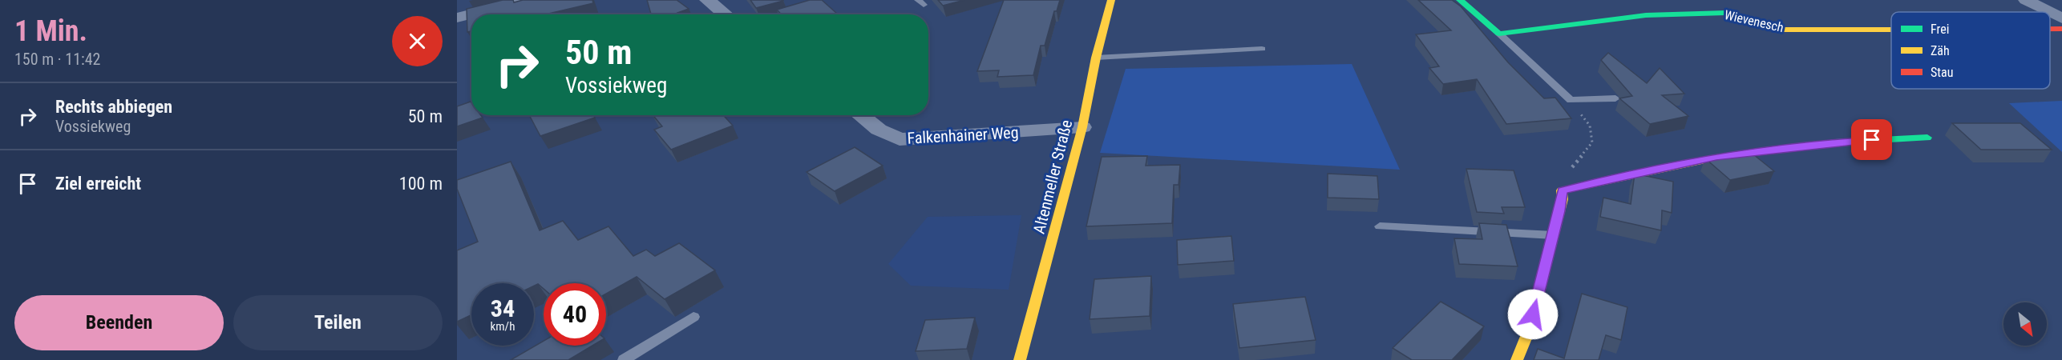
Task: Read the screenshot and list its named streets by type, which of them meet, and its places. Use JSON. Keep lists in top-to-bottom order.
{
  "streets": {
    "street": ["Wievenesch", "Falkenhainer Weg", "Altenmeller Straße"]
  },
  "crossings": [
    ["Falkenhainer Weg", "Altenmeller Straße"]
  ],
  "legend": ["Frei", "Zäh", "Stau"],
  "north": "bottom right",
  "page": {
    "heading": ["1 Min.", "150 m · 11:42"],
    "turn": ["50 m", "Vossiekweg"],
    "list": [
      {
        "name": "Rechts abbiegen",
        "note": "Vossiekweg",
        "value": "50 m"
      },
      {
        "name": "Ziel erreicht",
        "value": "100 m"
      }
    ],
    "speed": "34 km/h",
    "limit": "40",
    "buttons": ["Beenden", "Teilen"]
  }
}
